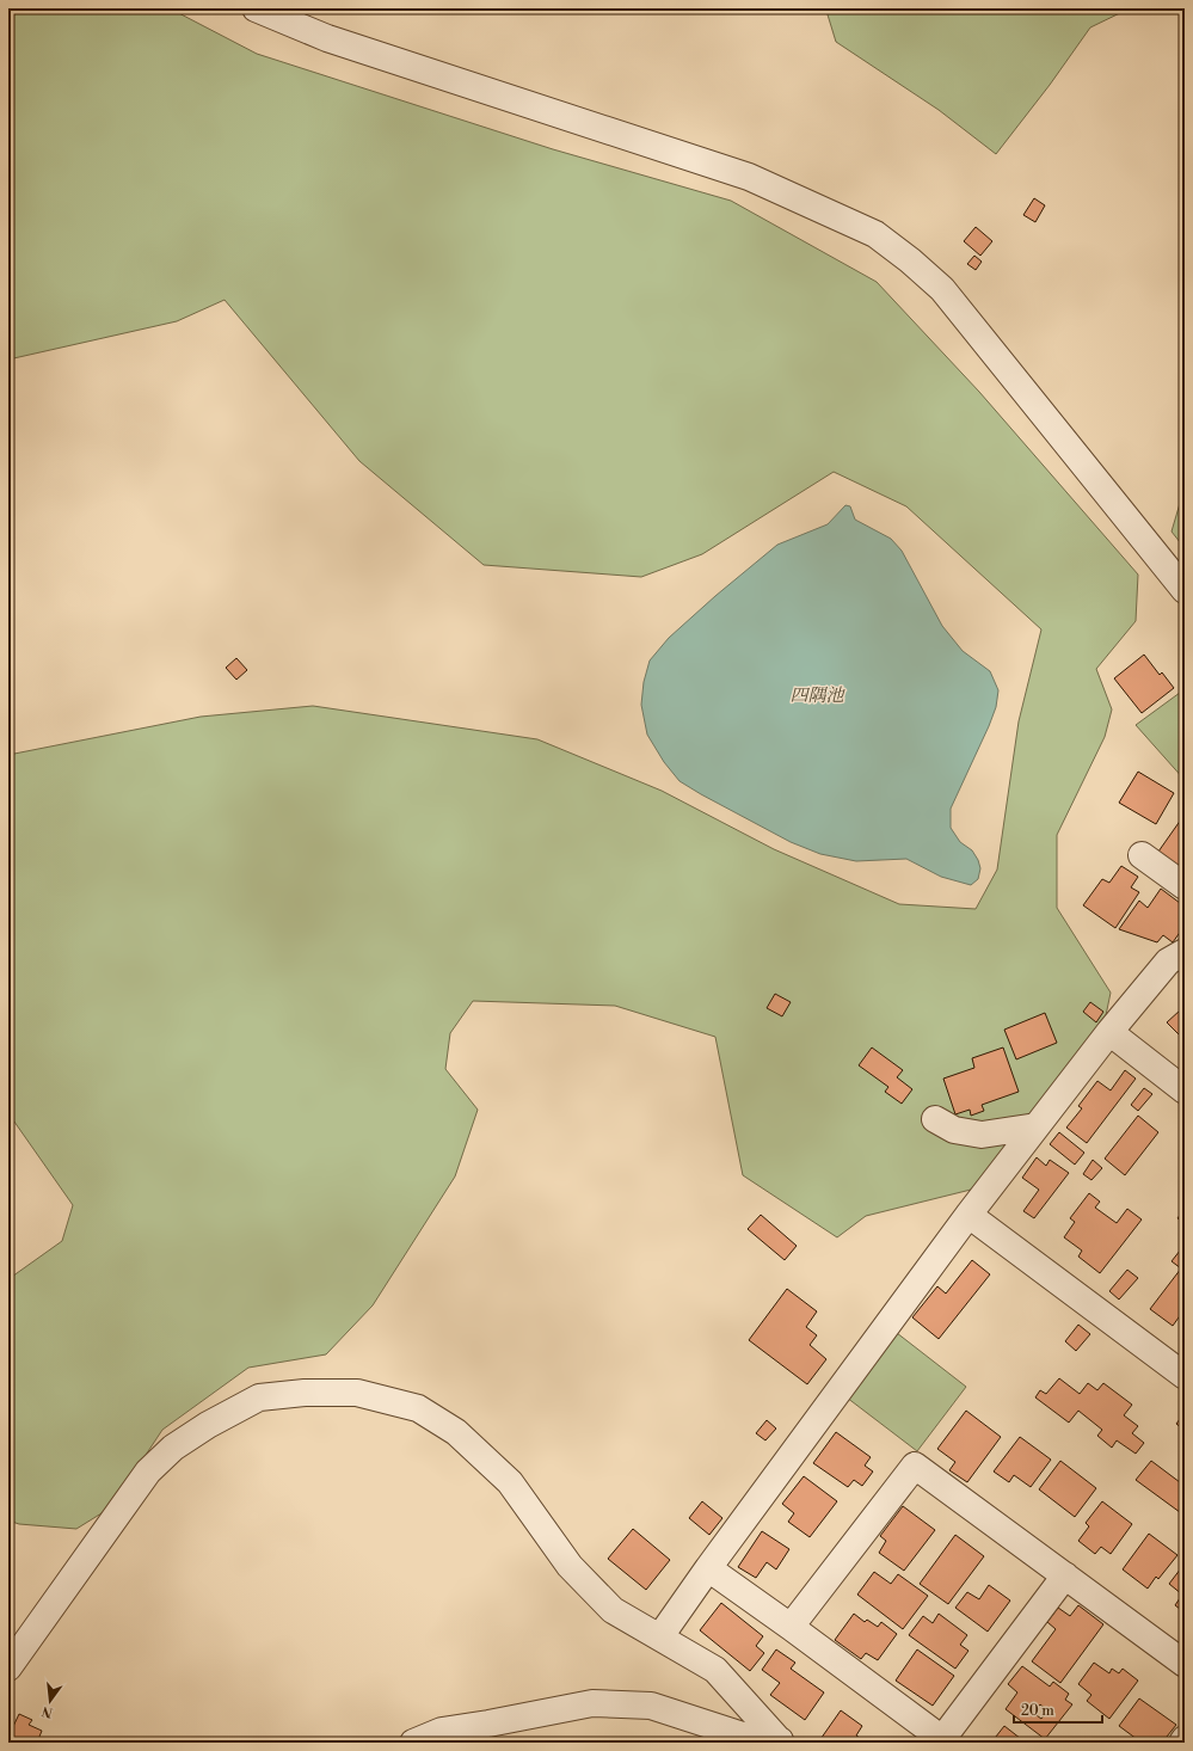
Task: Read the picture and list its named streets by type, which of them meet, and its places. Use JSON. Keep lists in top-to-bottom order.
{
  "water": ["四隅池"],
  "scale_bar": "20 m",
  "north": "bottom"
}
